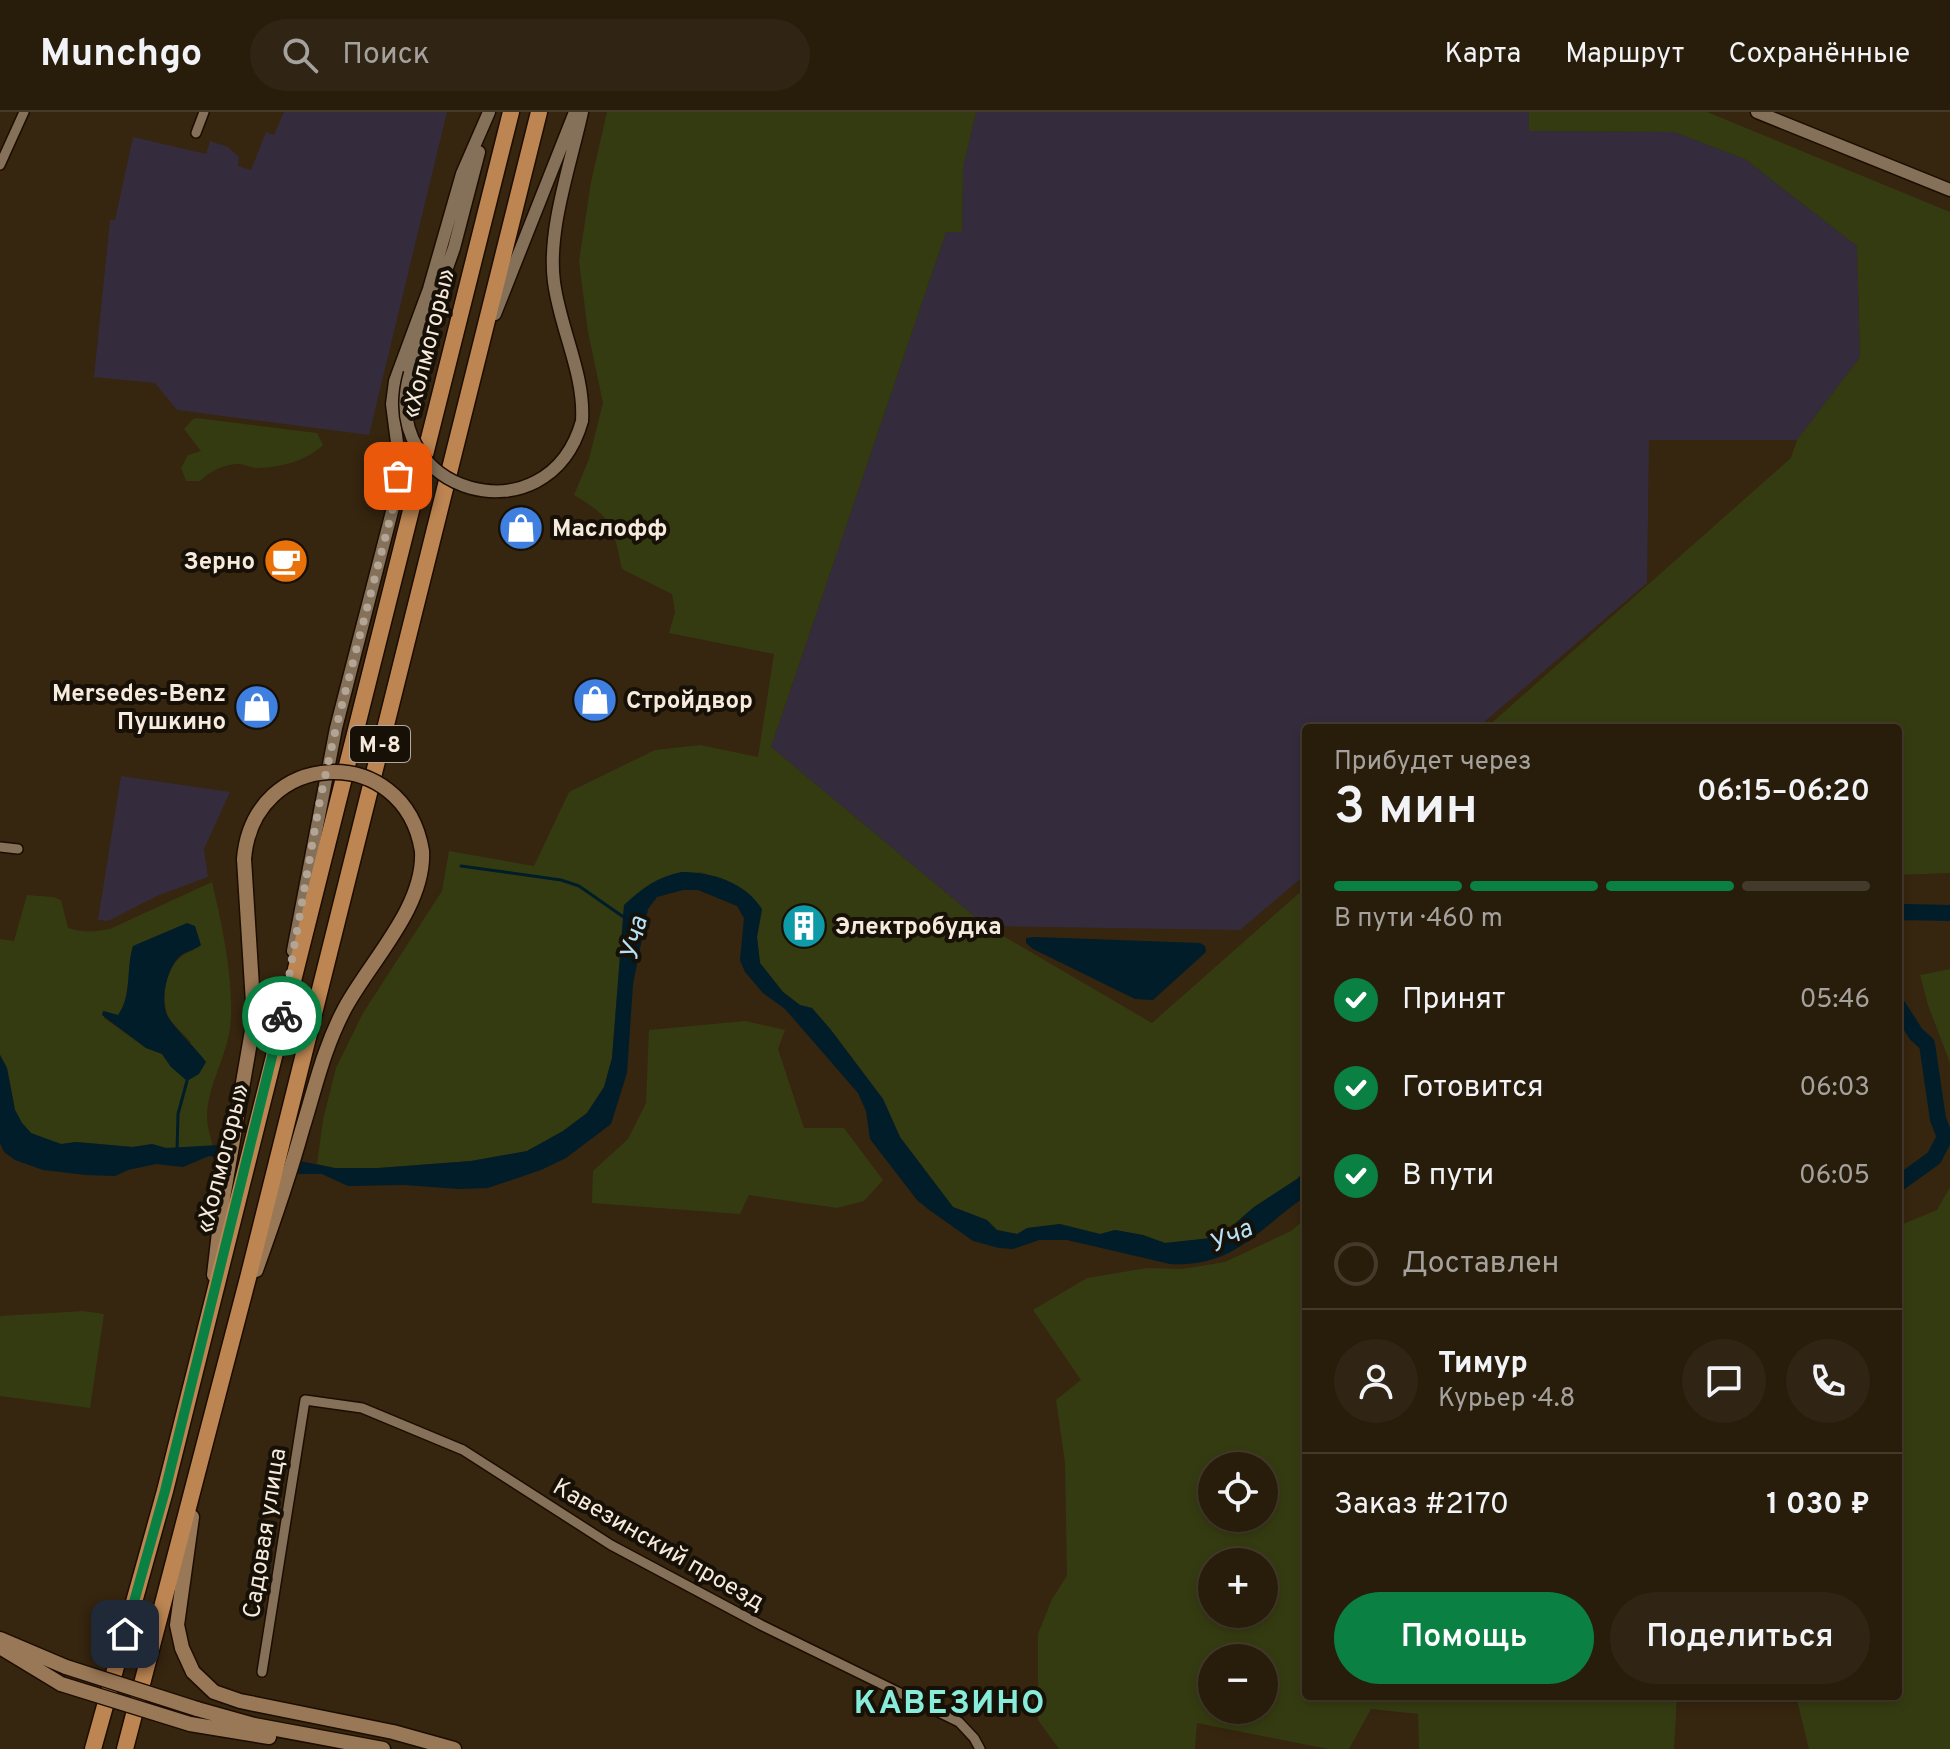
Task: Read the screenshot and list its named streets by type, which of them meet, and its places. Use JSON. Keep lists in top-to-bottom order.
{
  "streets": {
    "highway": ["«Холмогоры»", "М-8"],
    "street": ["Садовая улица", "Кавезинский проезд"]
  },
  "crossings": [
    ["Садовая улица", "Кавезинский проезд"]
  ],
  "districts": ["КАВЕЗИНО"],
  "water": ["Уча"],
  "places": {
    "shop": ["Маслофф", "Стройдвор", "Mersedes-Benz Пушкино"],
    "cafe": ["Зерно"],
    "building": ["Электробудка"]
  },
  "page": {
    "header": "Munchgo",
    "search": "Поиск",
    "nav": ["Карта", "Маршрут", "Сохранённые"],
    "heading": ["3 мин", "Прибудет через", "06:15–06:20"],
    "panel": [
      "Тимур",
      "Курьер · 4.8",
      "Заказ #2170",
      "1 030 ₽"
    ],
    "bar": "В пути · 460 m",
    "list": [
      ["Принят", "05:46"],
      ["Готовится", "06:03"],
      ["В пути", "06:05"],
      "Доставлен"
    ],
    "map_buttons": ["+", "−"],
    "buttons": ["Помощь", "Поделиться"]
  }
}
